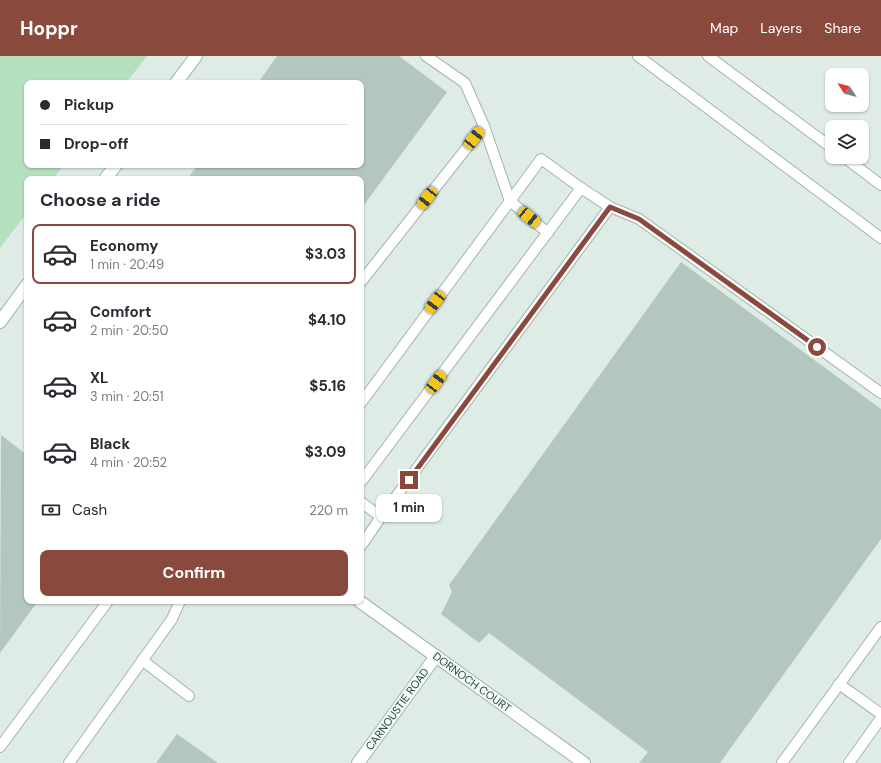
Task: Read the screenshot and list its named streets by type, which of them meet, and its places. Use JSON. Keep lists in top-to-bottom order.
{
  "streets": {
    "street": ["DORNOCH COURT", "CARNOUSTIE ROAD"]
  },
  "crossings": [
    ["DORNOCH COURT", "CARNOUSTIE ROAD"]
  ],
  "north": "top left",
  "page": {
    "header": "Hoppr",
    "nav": ["Map", "Layers", "Share"],
    "banner": ["Pickup", "Drop-off"],
    "heading": "Choose a ride",
    "list": [
      {
        "name": "Economy",
        "note": "1 min · 20:49",
        "value": "$3.03"
      },
      {
        "name": "Comfort",
        "note": "2 min · 20:50",
        "value": "$4.10"
      },
      {
        "name": "XL",
        "note": "3 min · 20:51",
        "value": "$5.16"
      },
      {
        "name": "Black",
        "note": "4 min · 20:52",
        "value": "$3.09"
      }
    ],
    "pay": ["Cash", "220 m"],
    "bubble": "1 min",
    "buttons": "Confirm"
  }
}
